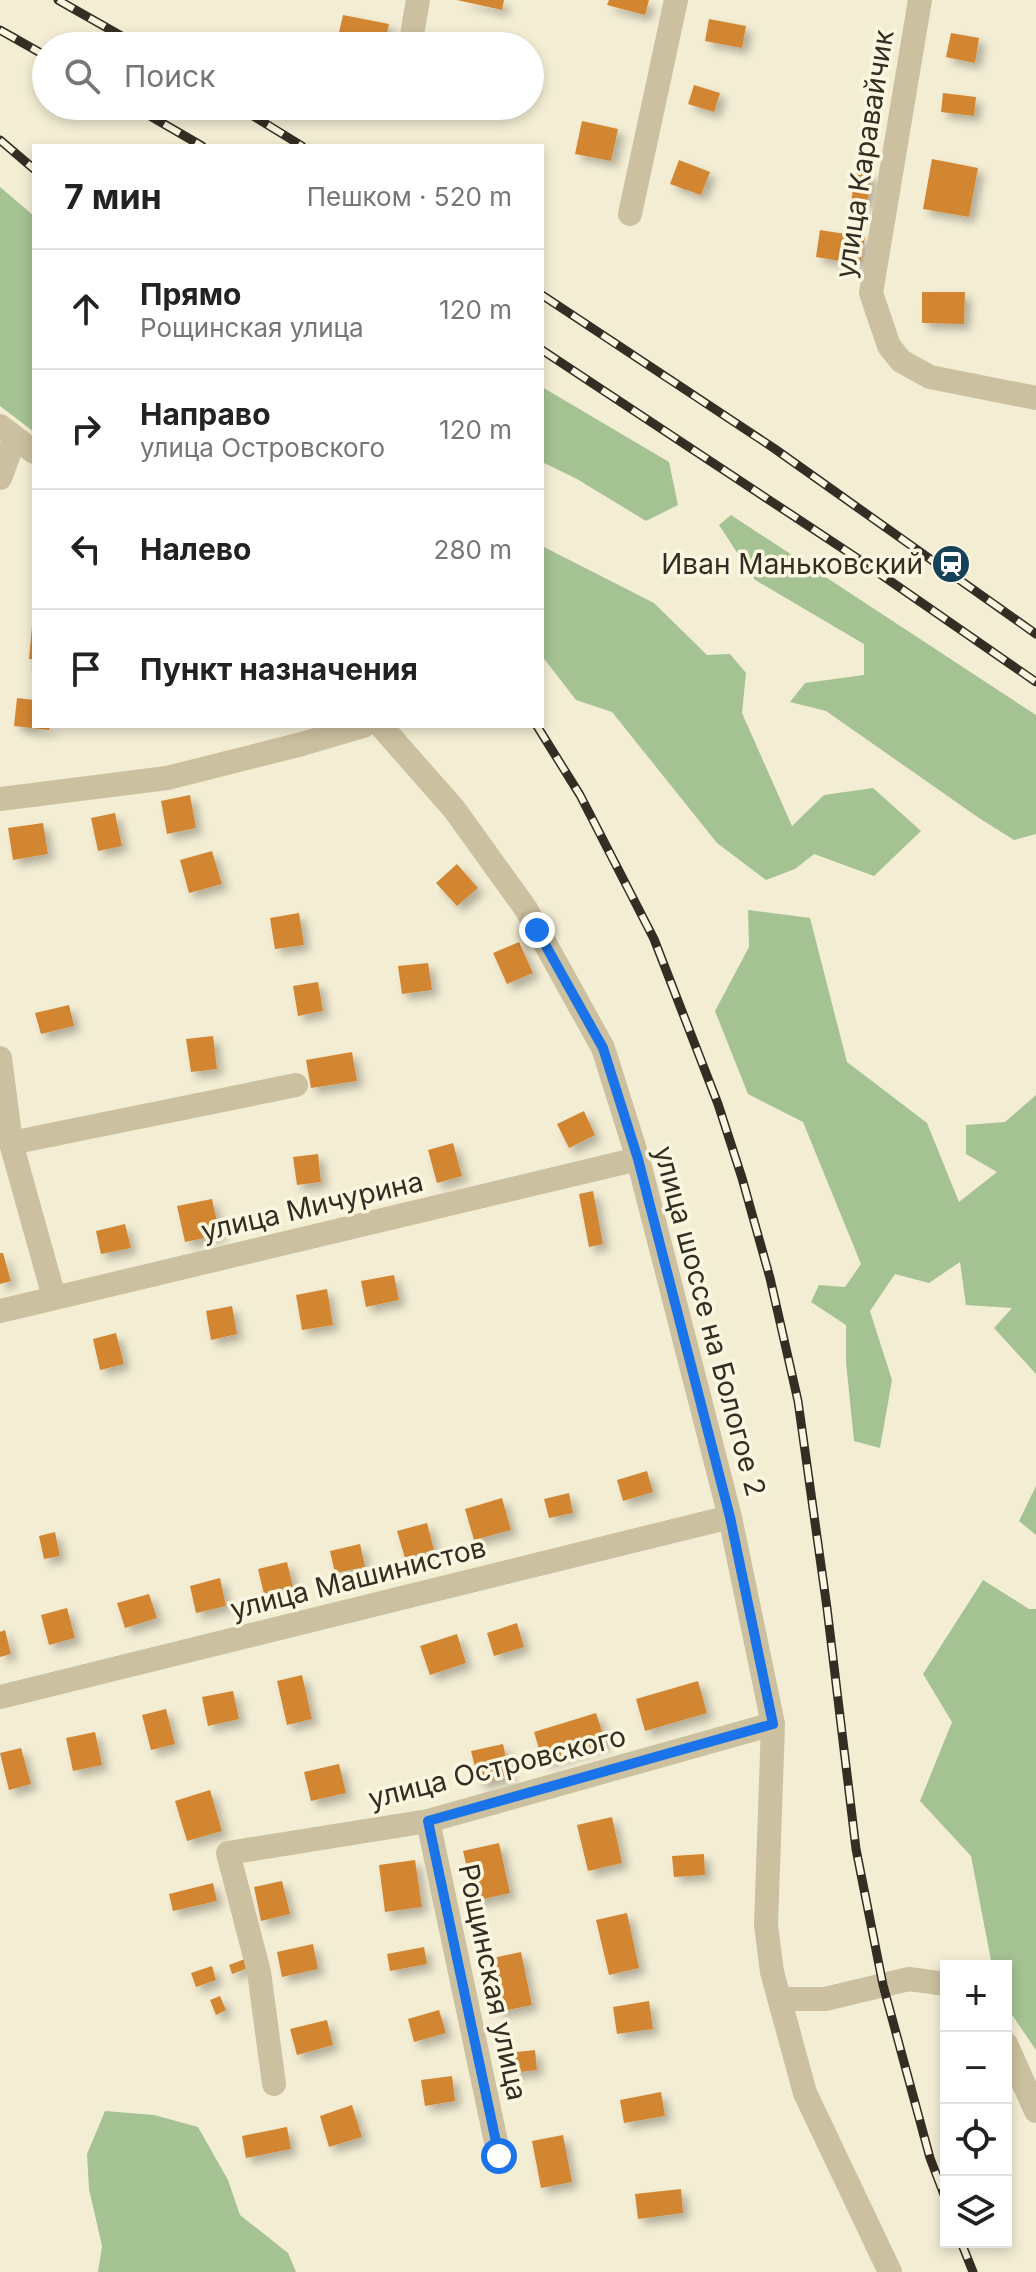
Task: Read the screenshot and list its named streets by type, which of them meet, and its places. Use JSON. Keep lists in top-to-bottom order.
{
  "streets": {
    "street": [
      "улица Каравайчик",
      "улица Мичурина",
      "улица шоссе на Бологое 2",
      "улица Машинистов",
      "улица Островского",
      "Рощинская улица"
    ]
  },
  "crossings": [
    ["улица Мичурина", "улица шоссе на Бологое 2"],
    ["улица шоссе на Бологое 2", "улица Машинистов"],
    ["улица шоссе на Бологое 2", "улица Островского"],
    ["улица Островского", "Рощинская улица"]
  ],
  "places": {
    "station": ["Иван Маньковский"]
  },
  "page": {
    "search": "Поиск",
    "heading": ["7 мин", "Пешком · 520 m"],
    "list": [
      ["Прямо", "Рощинская улица", "120 m"],
      ["Направо", "улица Островского", "120 m"],
      ["Налево", "280 m"],
      "Пункт назначения"
    ],
    "map_buttons": ["+", "−"]
  }
}
